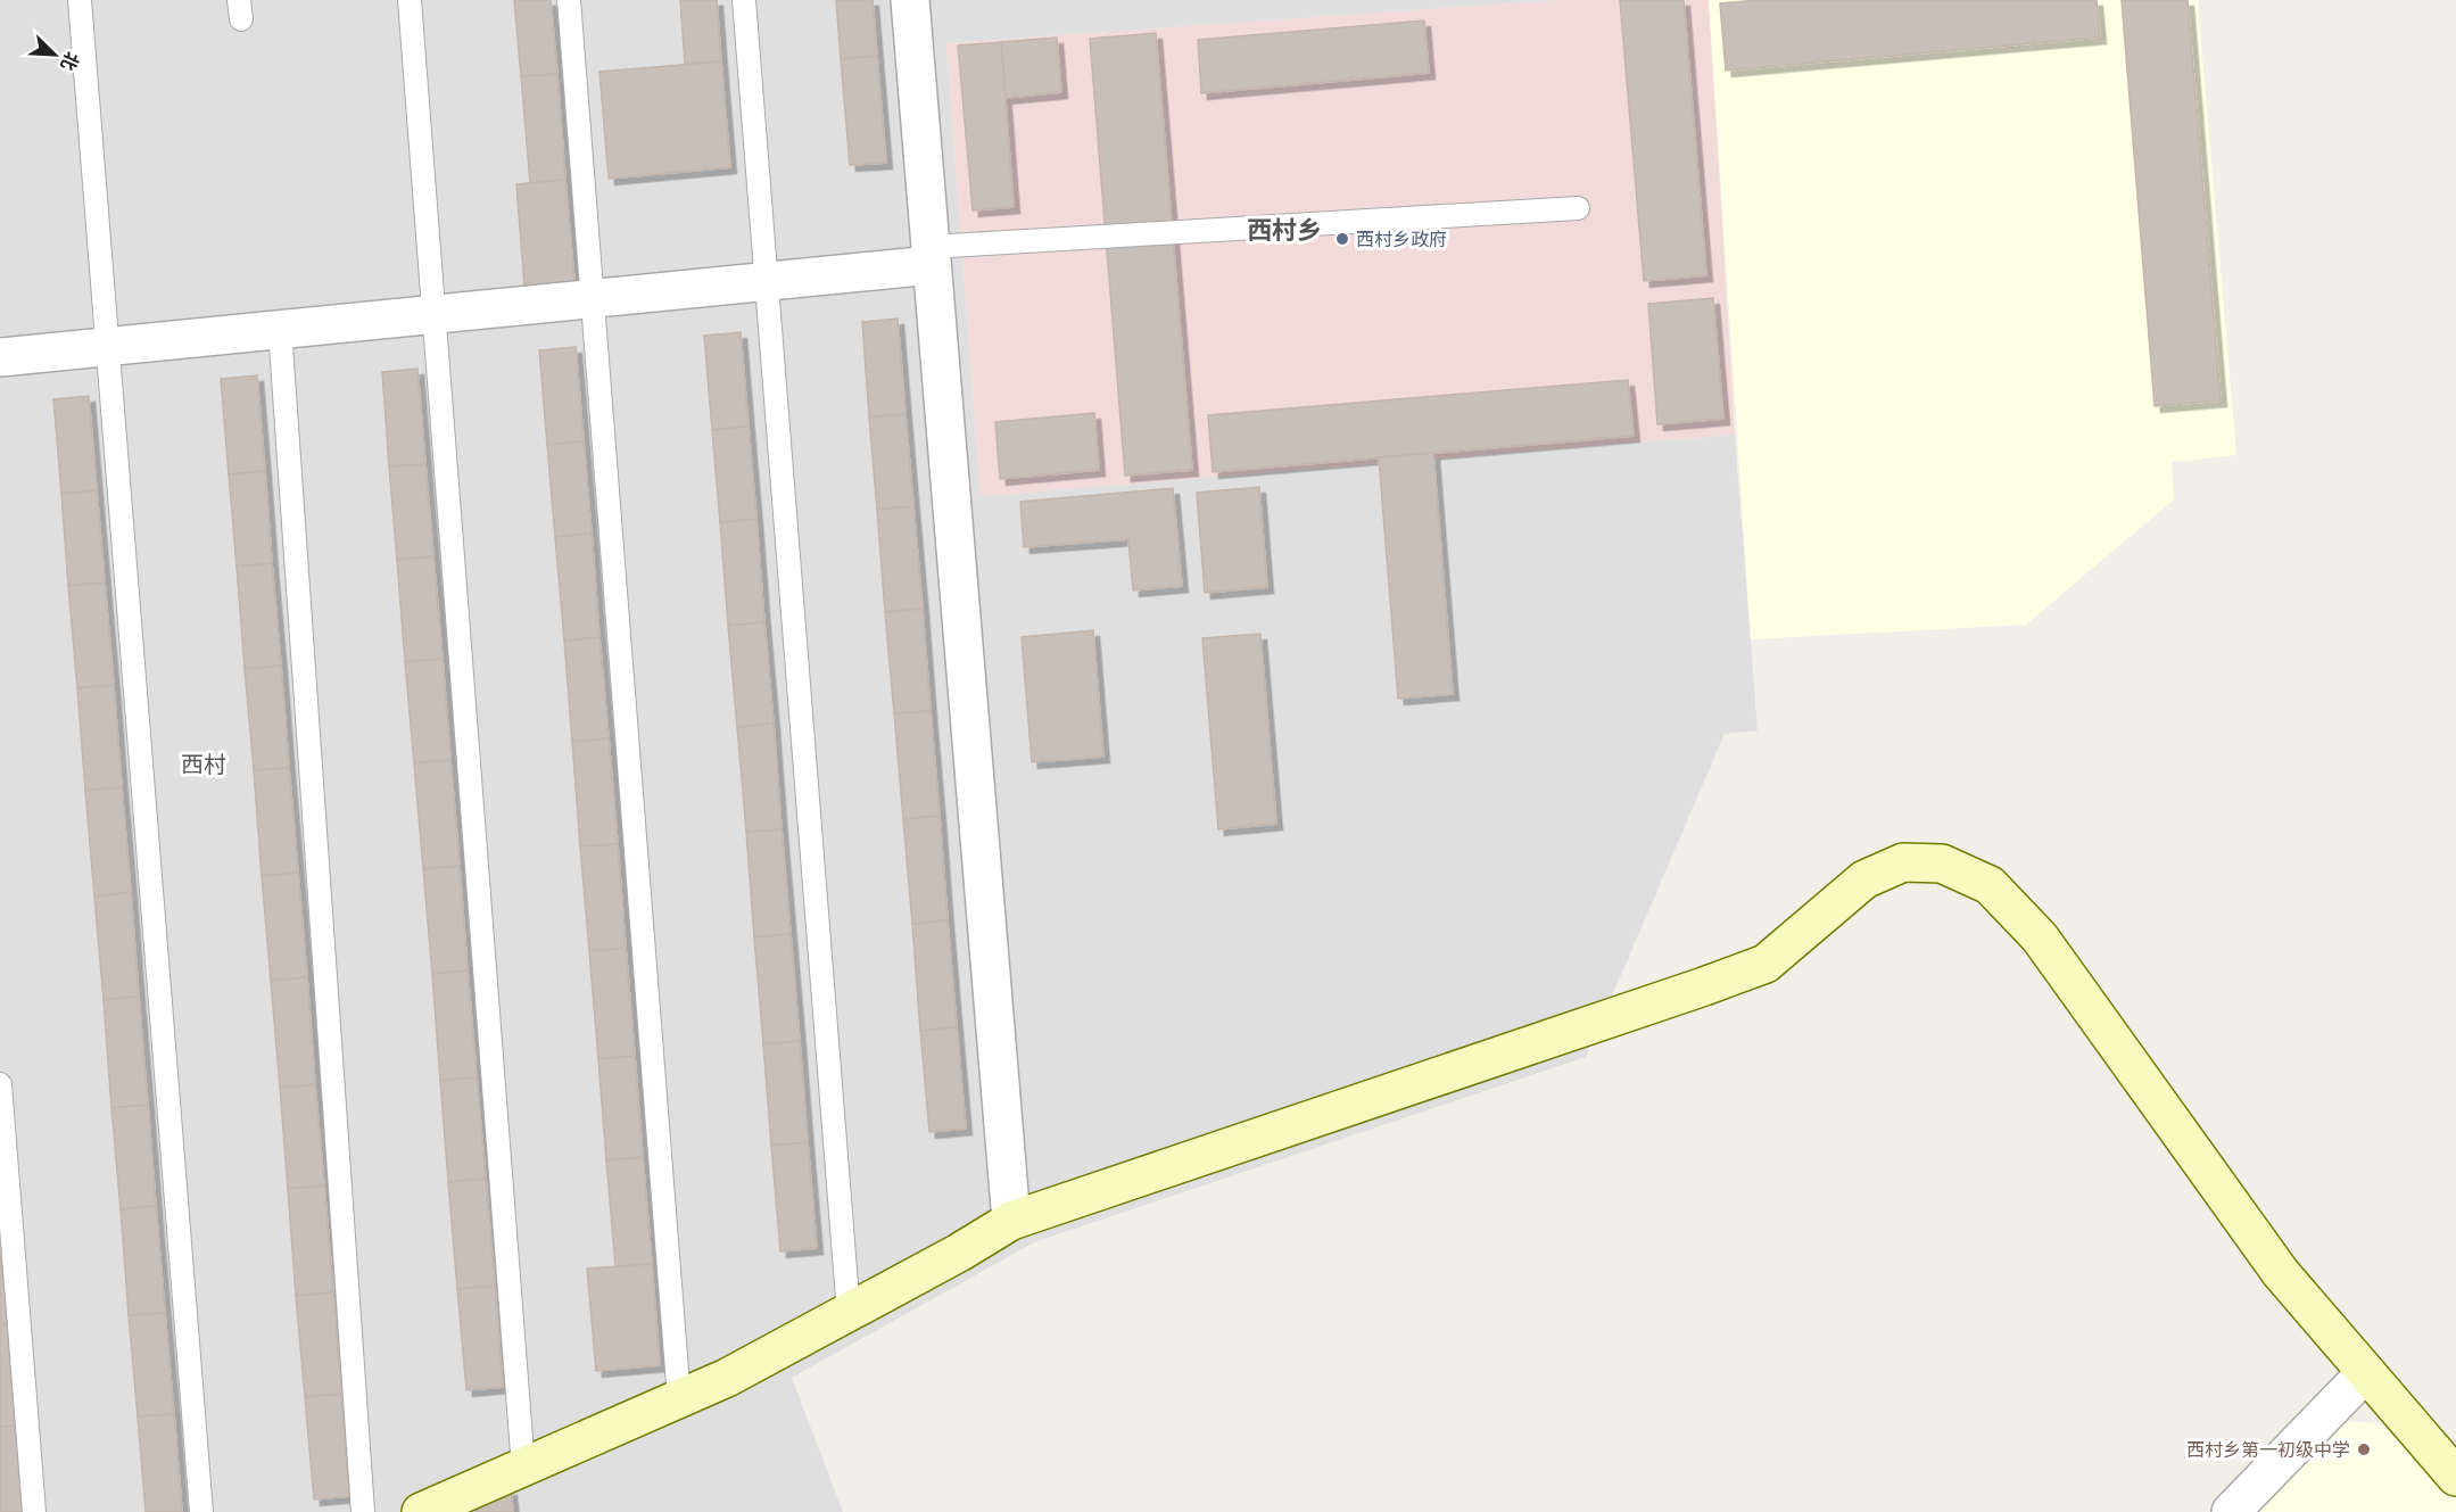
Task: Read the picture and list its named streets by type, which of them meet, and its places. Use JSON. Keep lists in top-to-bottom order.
{
  "districts": ["西村乡", "西村"],
  "places": ["西村乡政府", "西村乡第一初级中学"],
  "north": "bottom right"
}
